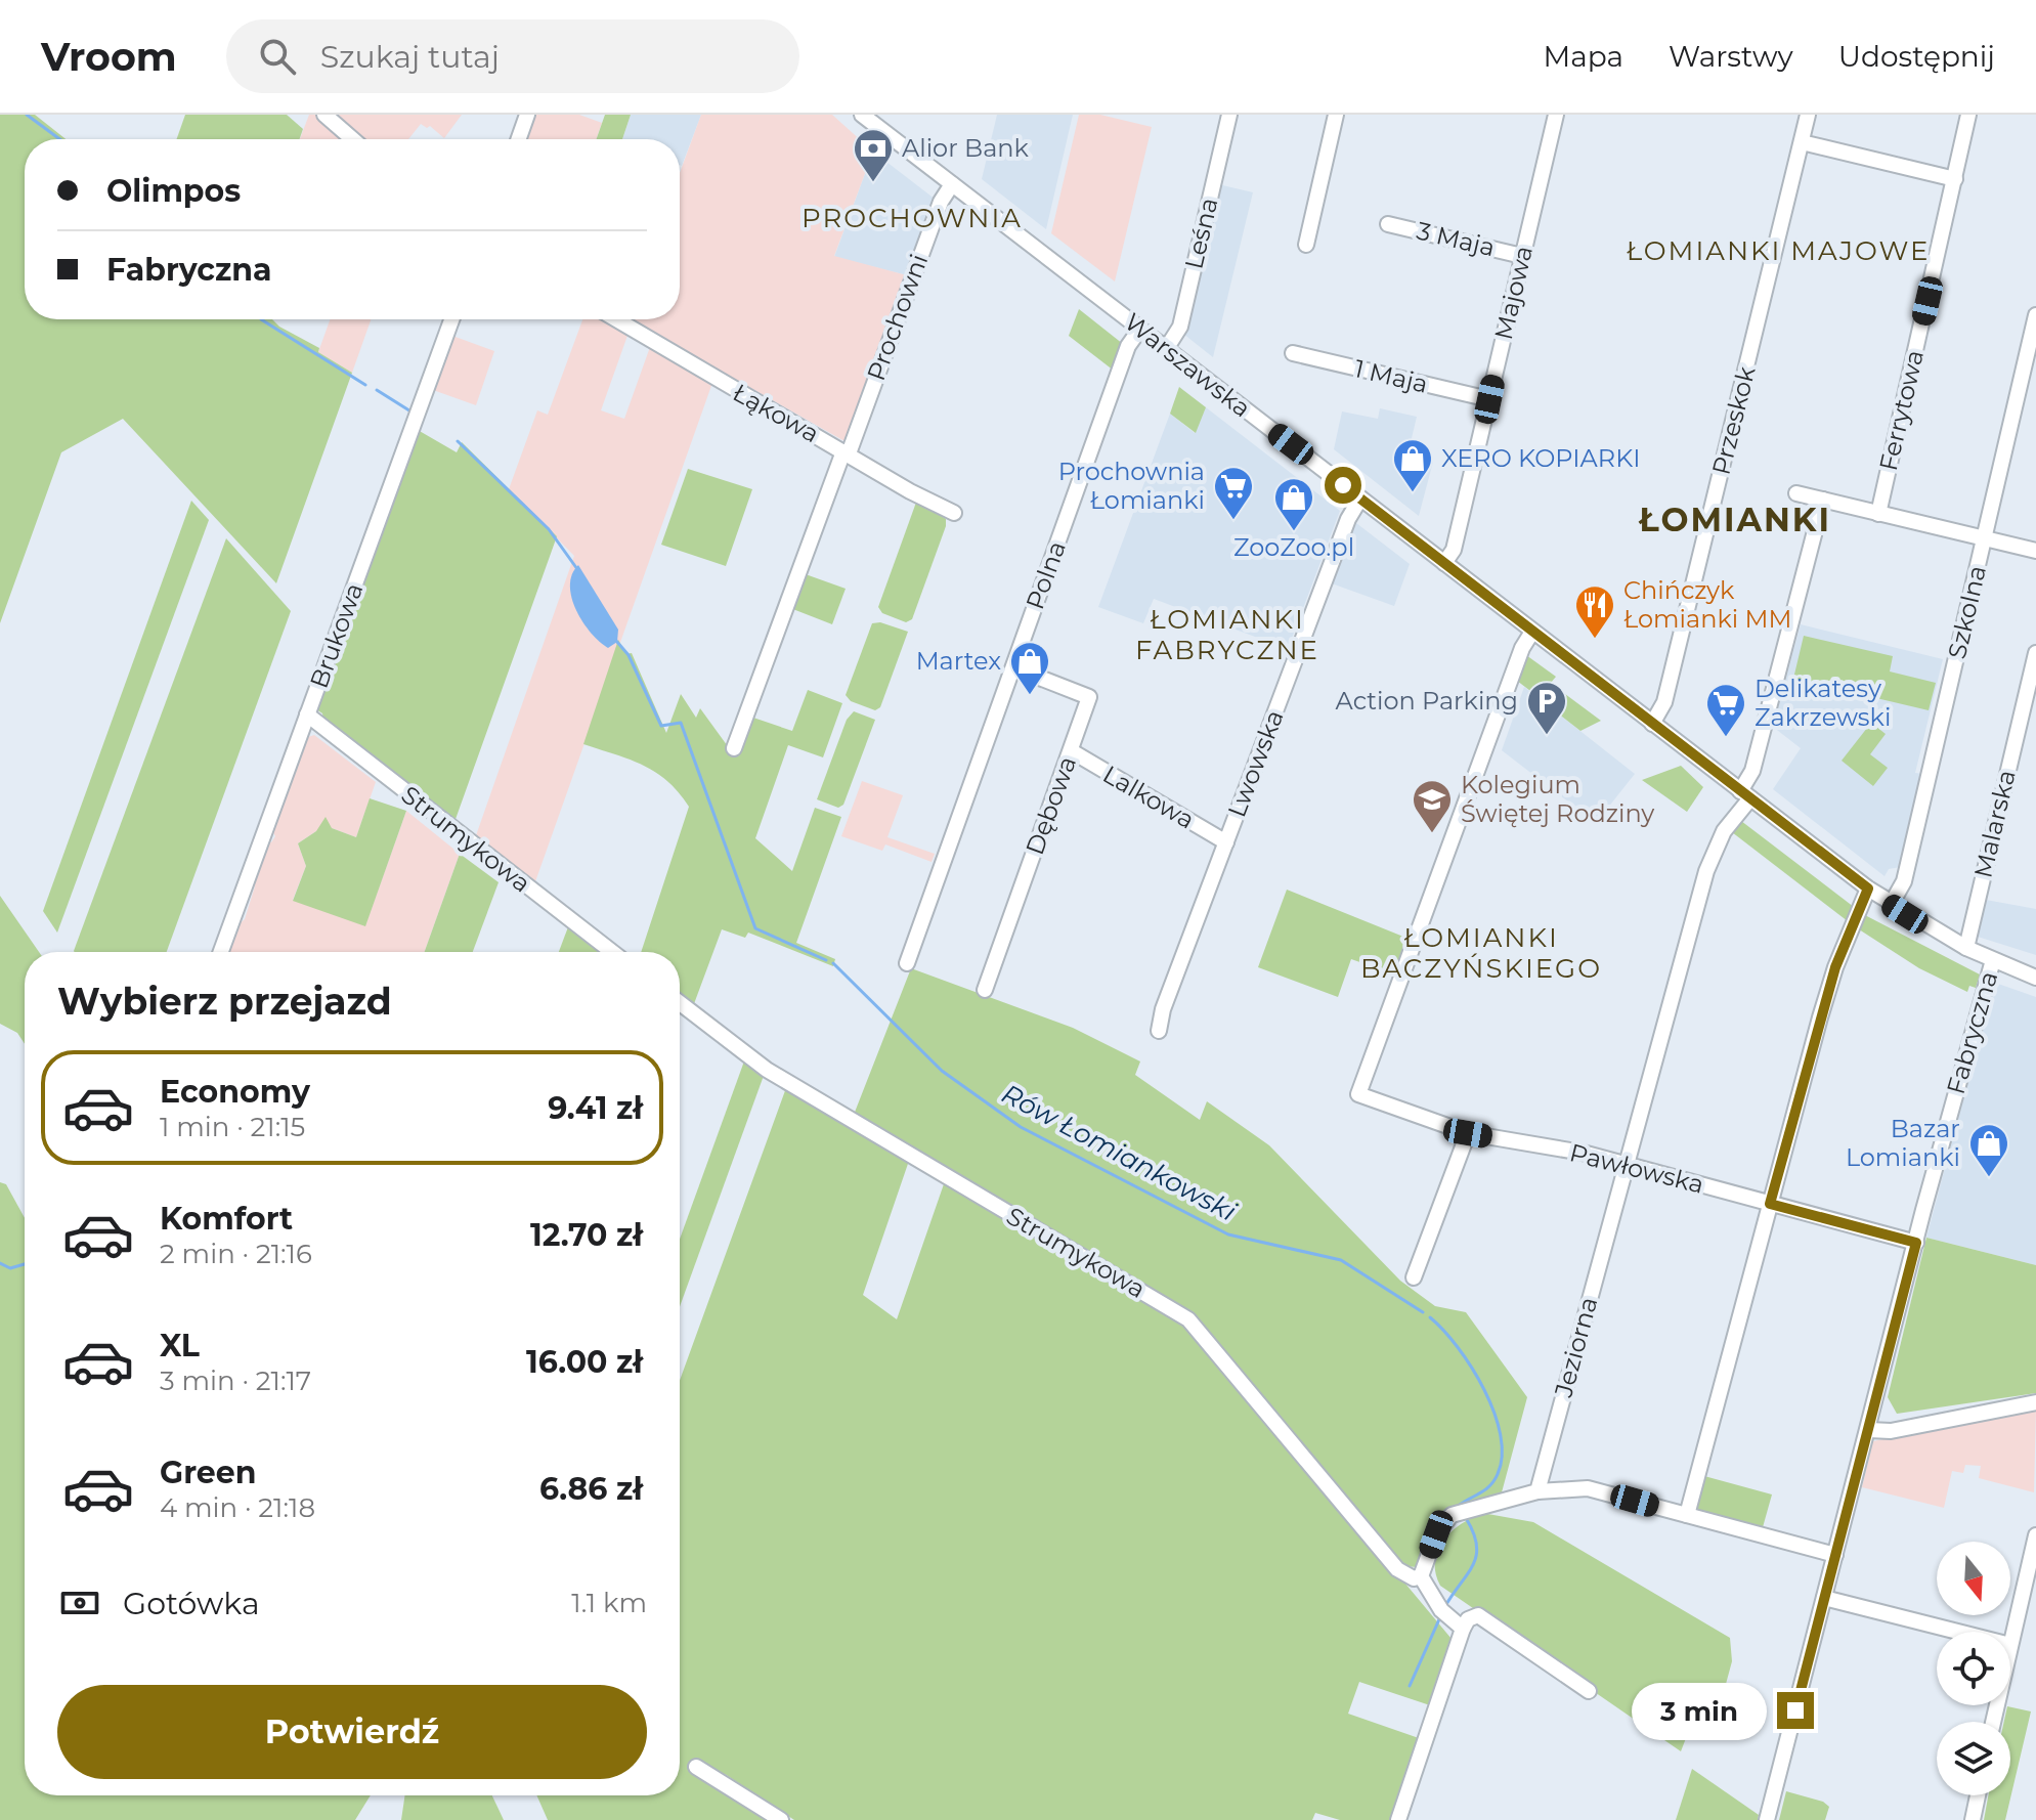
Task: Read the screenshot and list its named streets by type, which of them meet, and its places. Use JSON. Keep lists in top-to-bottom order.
{
  "streets": {
    "street": [
      "Leśna",
      "3 Maja",
      "Majowa",
      "Prochowni",
      "Warszawska",
      "1 Maja",
      "Ferrytowa",
      "Łąkowa",
      "Przeskok",
      "Polna",
      "Szkolna",
      "Brukowa",
      "Lwowska",
      "Lalkowa",
      "Dębowa",
      "Malarska",
      "Strumykowa",
      "Fabryczna",
      "Pawłowska",
      "Jeziorna"
    ]
  },
  "crossings": [
    ["Leśna", "Warszawska"],
    ["3 Maja", "Majowa"],
    ["Majowa", "Warszawska"],
    ["Majowa", "1 Maja"],
    ["Prochowni", "Warszawska"],
    ["Prochowni", "Łąkowa"],
    ["Warszawska", "Przeskok"],
    ["Warszawska", "Polna"],
    ["Warszawska", "Szkolna"],
    ["Warszawska", "Lwowska"],
    ["Warszawska", "Malarska"],
    ["Warszawska", "Fabryczna"],
    ["Warszawska", "Pawłowska"],
    ["Warszawska", "Jeziorna"],
    ["Polna", "Dębowa"],
    ["Brukowa", "Strumykowa"],
    ["Lwowska", "Lalkowa"],
    ["Lalkowa", "Dębowa"],
    ["Fabryczna", "Pawłowska"],
    ["Pawłowska", "Jeziorna"]
  ],
  "districts": [
    "PROCHOWNIA",
    "ŁOMIANKI MAJOWE",
    "ŁOMIANKI",
    "ŁOMIANKI FABRYCZNE",
    "ŁOMIANKI BACZYŃSKIEGO"
  ],
  "water": ["Rów Łomiankowski"],
  "places": {
    "bank": ["Alior Bank"],
    "shop": [
      "XERO KOPIARKI",
      "ZooZoo.pl",
      "Martex",
      "Bazar Lomianki"
    ],
    "supermarket": ["Prochownia Łomianki", "Delikatesy Zakrzewski"],
    "restaurant": ["Chińczyk Łomianki MM"],
    "parking": ["Action Parking"],
    "school or university": ["Kolegium Świętej Rodziny"]
  },
  "north": "bottom",
  "page": {
    "header": "Vroom",
    "search": "Szukaj tutaj",
    "nav": ["Mapa", "Warstwy", "Udostępnij"],
    "banner": ["Olimpos", "Fabryczna"],
    "heading": "Wybierz przejazd",
    "list": [
      {
        "name": "Economy",
        "note": "1 min · 21:15",
        "value": "9.41 zł"
      },
      {
        "name": "Komfort",
        "note": "2 min · 21:16",
        "value": "12.70 zł"
      },
      {
        "name": "XL",
        "note": "3 min · 21:17",
        "value": "16.00 zł"
      },
      {
        "name": "Green",
        "note": "4 min · 21:18",
        "value": "6.86 zł"
      }
    ],
    "pay": ["Gotówka", "1.1 km"],
    "buttons": "Potwierdź",
    "bubble": "3 min"
  }
}
